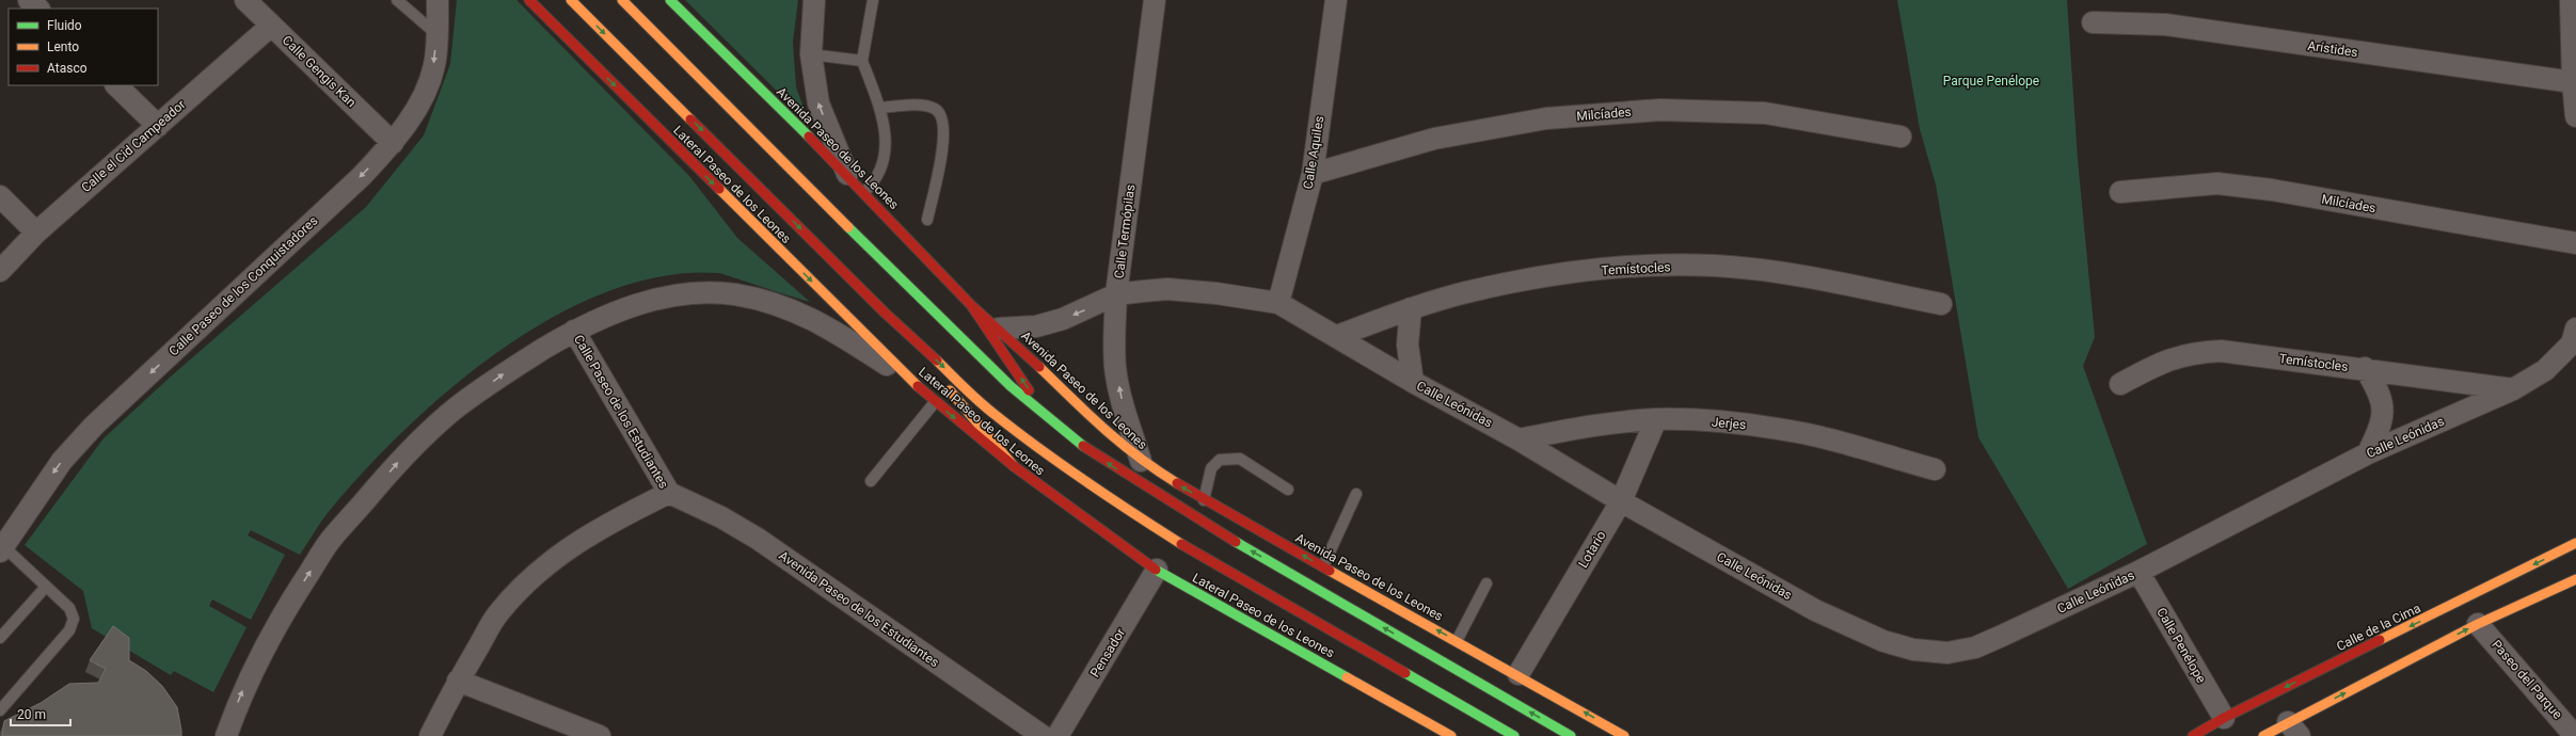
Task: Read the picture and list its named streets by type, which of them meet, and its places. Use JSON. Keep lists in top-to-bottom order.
{
  "streets": {
    "street": [
      "Arístides",
      "Calle Gengis Kan",
      "Milcíades",
      "Calle el Cid Campeador",
      "Avenida Paseo de los Leones",
      "Calle Aquiles",
      "Lateral Paseo de los Leones",
      "Calle Termópilas",
      "Temístocles",
      "Calle Paseo de los Conquistadores",
      "Calle Leónidas",
      "Calle Paseo de los Estudiantes",
      "Jerjes",
      "Lotario",
      "Avenida Paseo de los Estudiantes",
      "Calle de la Cima",
      "Calle Penélope",
      "Pensador",
      "Paseo del Parque"
    ]
  },
  "crossings": [
    ["Calle Gengis Kan", "Calle el Cid Campeador"],
    ["Calle Gengis Kan", "Calle Paseo de los Conquistadores"],
    ["Milcíades", "Calle Aquiles"],
    ["Avenida Paseo de los Leones", "Calle Termópilas"],
    ["Avenida Paseo de los Leones", "Calle Leónidas"],
    ["Avenida Paseo de los Leones", "Lotario"],
    ["Calle Aquiles", "Calle Leónidas"],
    ["Lateral Paseo de los Leones", "Pensador"],
    ["Calle Termópilas", "Calle Leónidas"],
    ["Temístocles", "Calle Leónidas"],
    ["Calle Leónidas", "Jerjes"],
    ["Calle Leónidas", "Lotario"],
    ["Calle Leónidas", "Calle Penélope"],
    ["Calle Paseo de los Estudiantes", "Avenida Paseo de los Estudiantes"],
    ["Jerjes", "Lotario"],
    ["Calle de la Cima", "Calle Penélope"]
  ],
  "one_way": ["Calle Paseo de los Conquistadores"],
  "parks": ["Parque Penélope"],
  "legend": ["Fluido", "Lento", "Atasco"],
  "scale_bar": "20 m"
}
